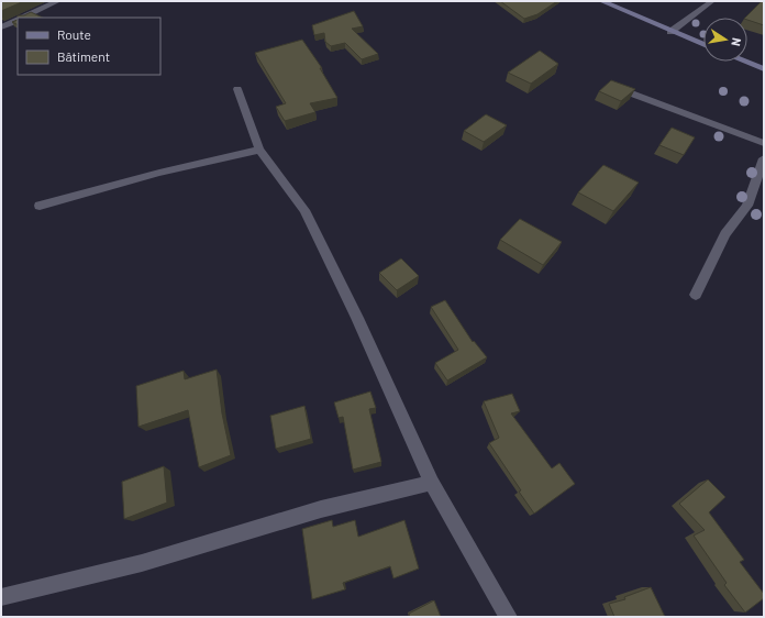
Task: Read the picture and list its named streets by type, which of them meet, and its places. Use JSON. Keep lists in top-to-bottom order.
{
  "legend": ["Route", "Bâtiment"],
  "north": "right"
}
